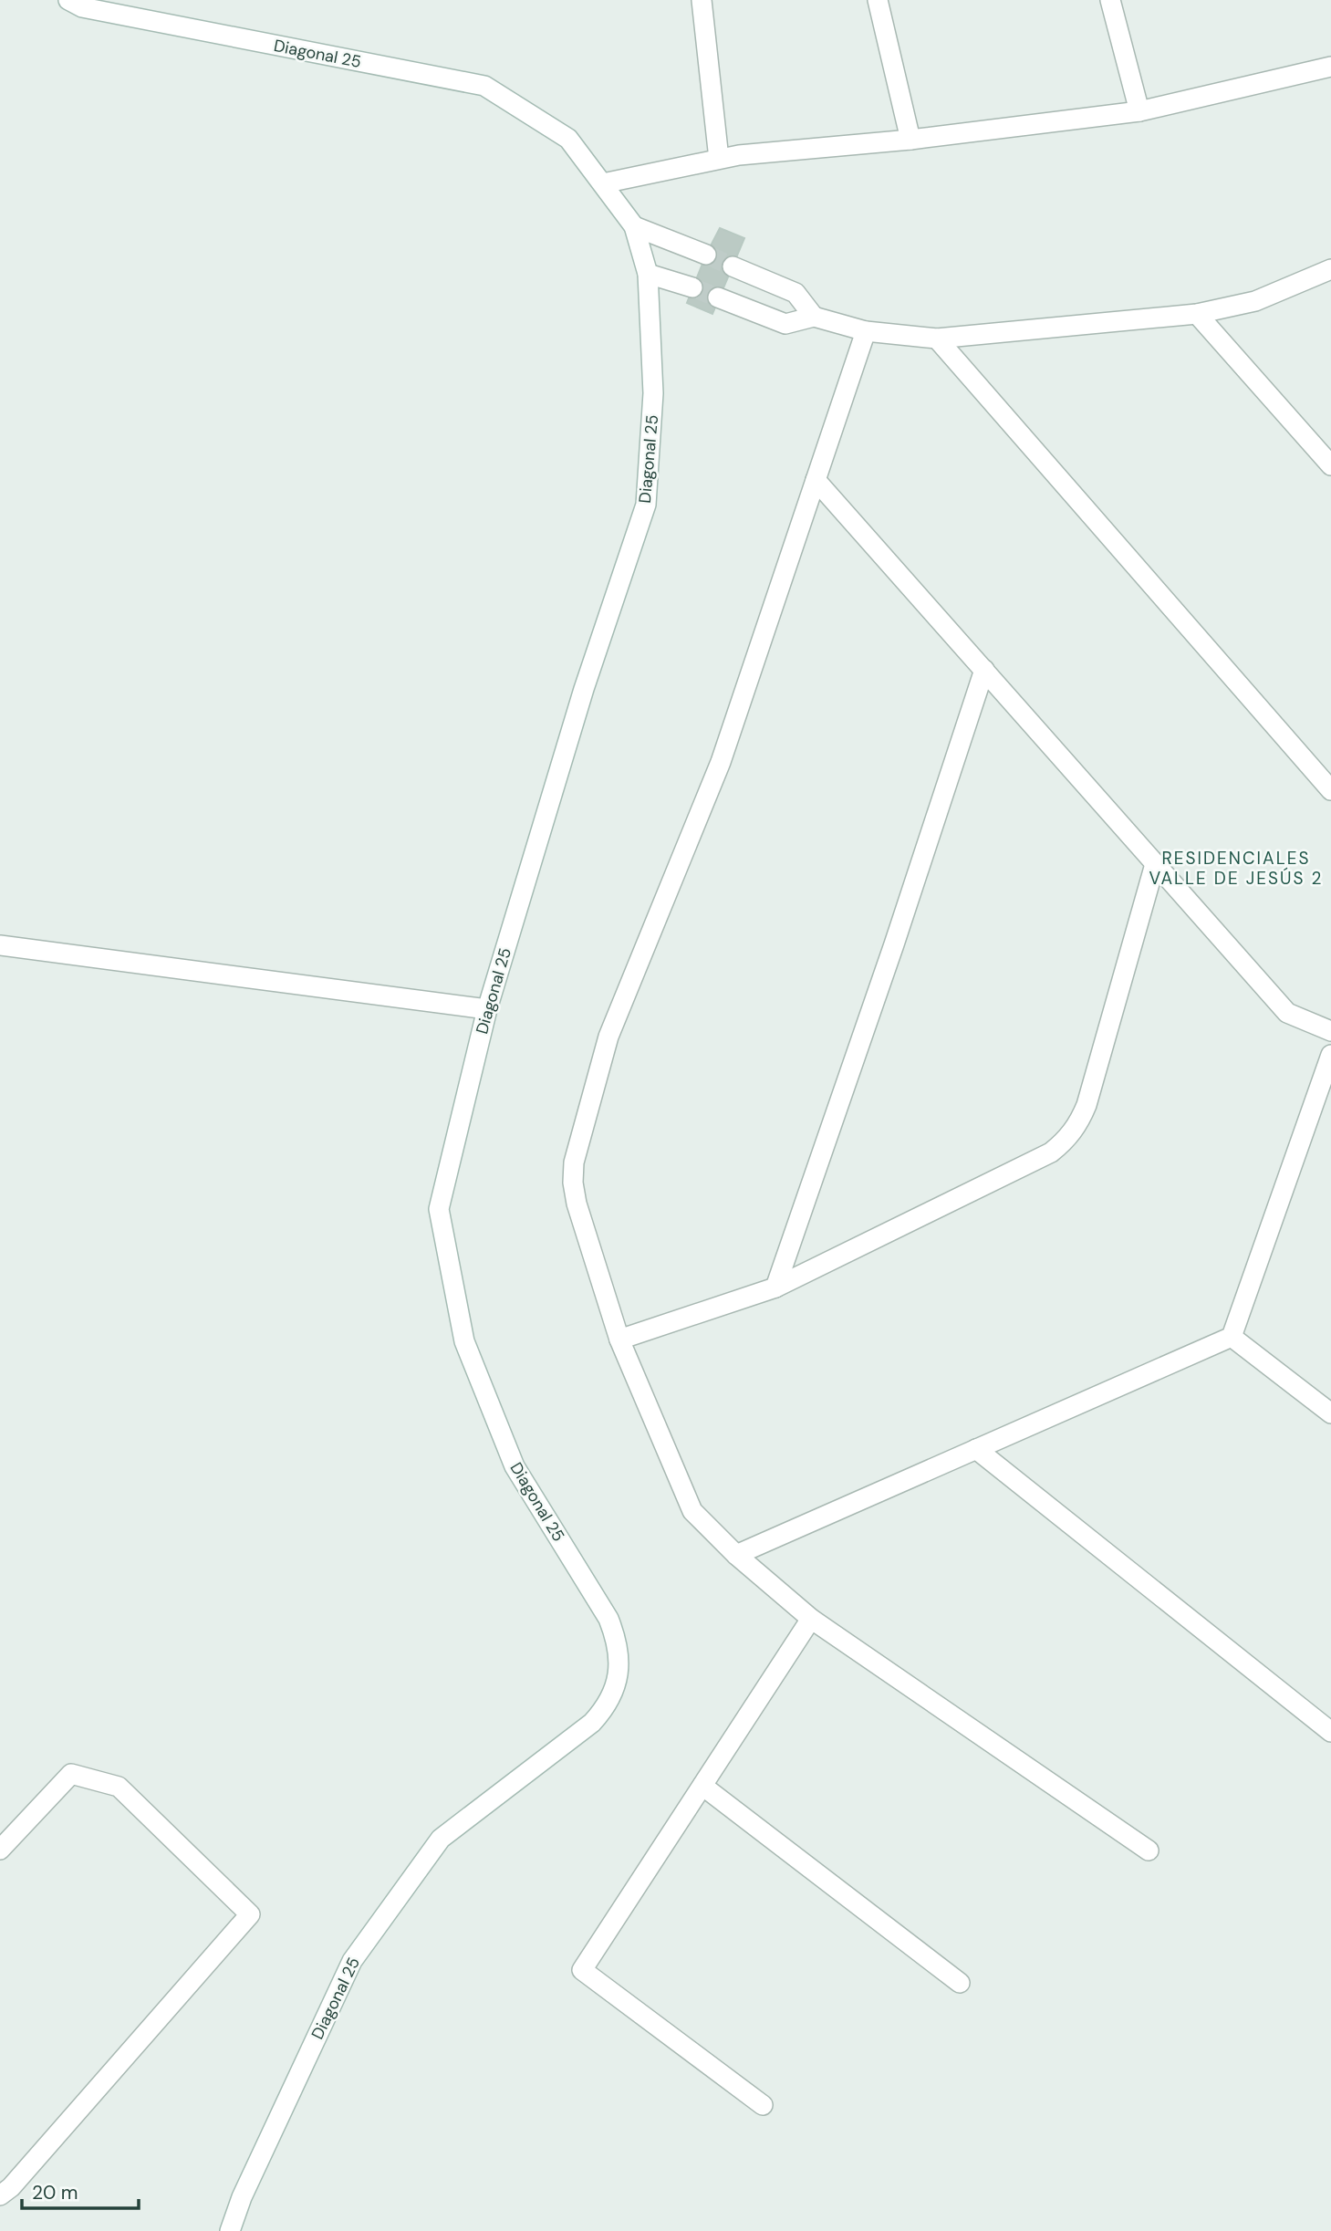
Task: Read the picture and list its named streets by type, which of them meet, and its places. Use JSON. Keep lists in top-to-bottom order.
{
  "streets": {
    "street": ["Diagonal 25"]
  },
  "districts": ["RESIDENCIALES VALLE DE JESÚS 2"],
  "scale_bar": "20 m"
}
